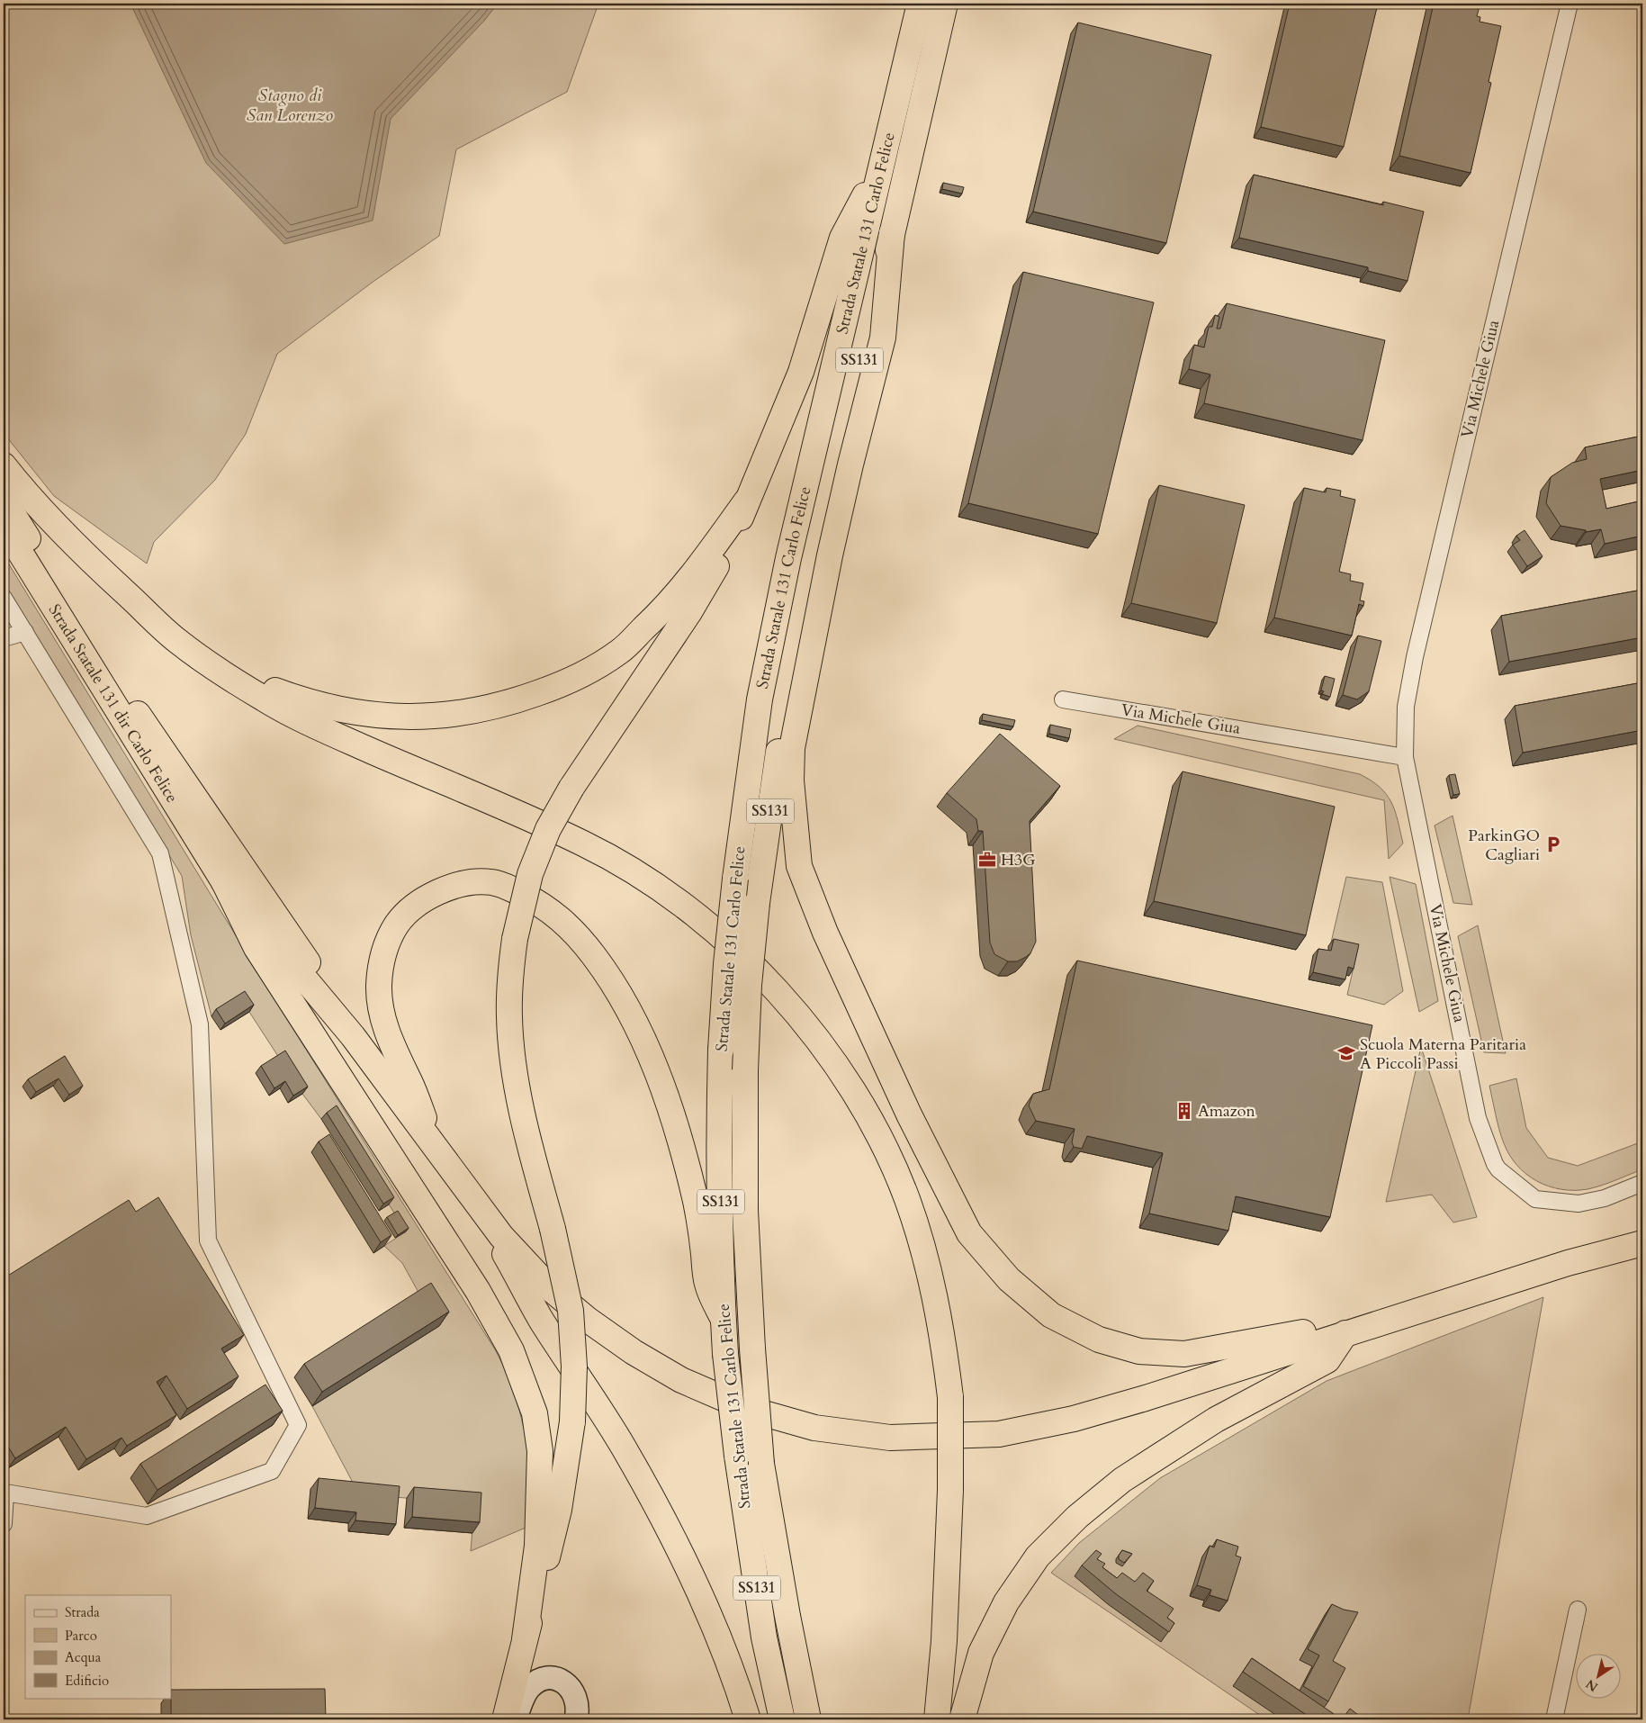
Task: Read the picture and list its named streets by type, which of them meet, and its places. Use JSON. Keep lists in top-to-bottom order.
{
  "streets": {
    "highway": ["Strada Statale 131 Carlo Felice", "SS131", "Strada Statale 131 dir Carlo Felice"],
    "street": ["Via Michele Giua"]
  },
  "water": ["Stagno di San Lorenzo"],
  "places": {
    "parking": ["ParkinGO Cagliari"],
    "office": ["H3G"],
    "school or university": ["Scuola Materna Paritaria A Piccoli Passi"],
    "building": ["Amazon"]
  },
  "legend": [
    "Strada",
    "Parco",
    "Acqua",
    "Edificio"
  ],
  "north": "bottom left"
}
